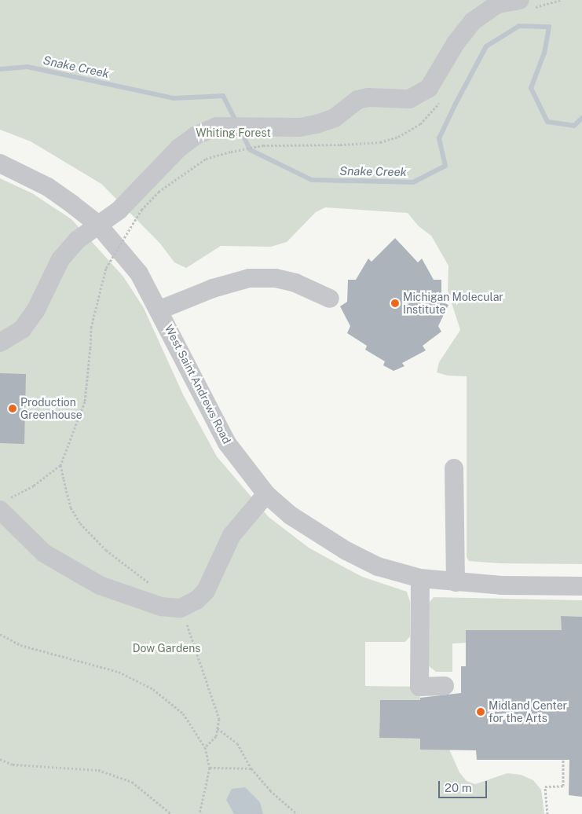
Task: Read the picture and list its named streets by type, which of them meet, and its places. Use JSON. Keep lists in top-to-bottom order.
{
  "streets": {
    "street": ["West Saint Andrews Road"]
  },
  "water": ["Snake Creek"],
  "parks": ["Whiting Forest", "Dow Gardens"],
  "places": ["Michigan Molecular Institute", "Production Greenhouse", "Midland Center for the Arts"],
  "scale_bar": "20 m"
}
